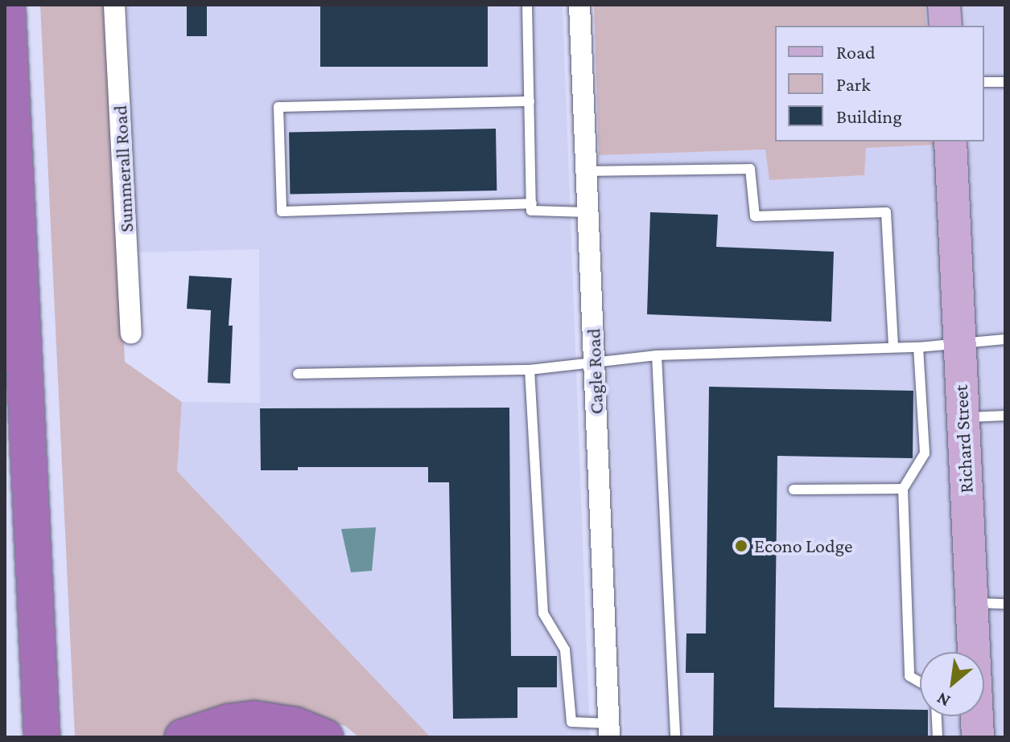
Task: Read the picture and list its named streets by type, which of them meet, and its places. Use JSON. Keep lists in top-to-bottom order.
{
  "streets": {
    "main road": ["Richard Street"],
    "street": ["Summerall Road", "Cagle Road"]
  },
  "places": ["Econo Lodge"],
  "legend": ["Road", "Park", "Building"],
  "north": "bottom left"
}
